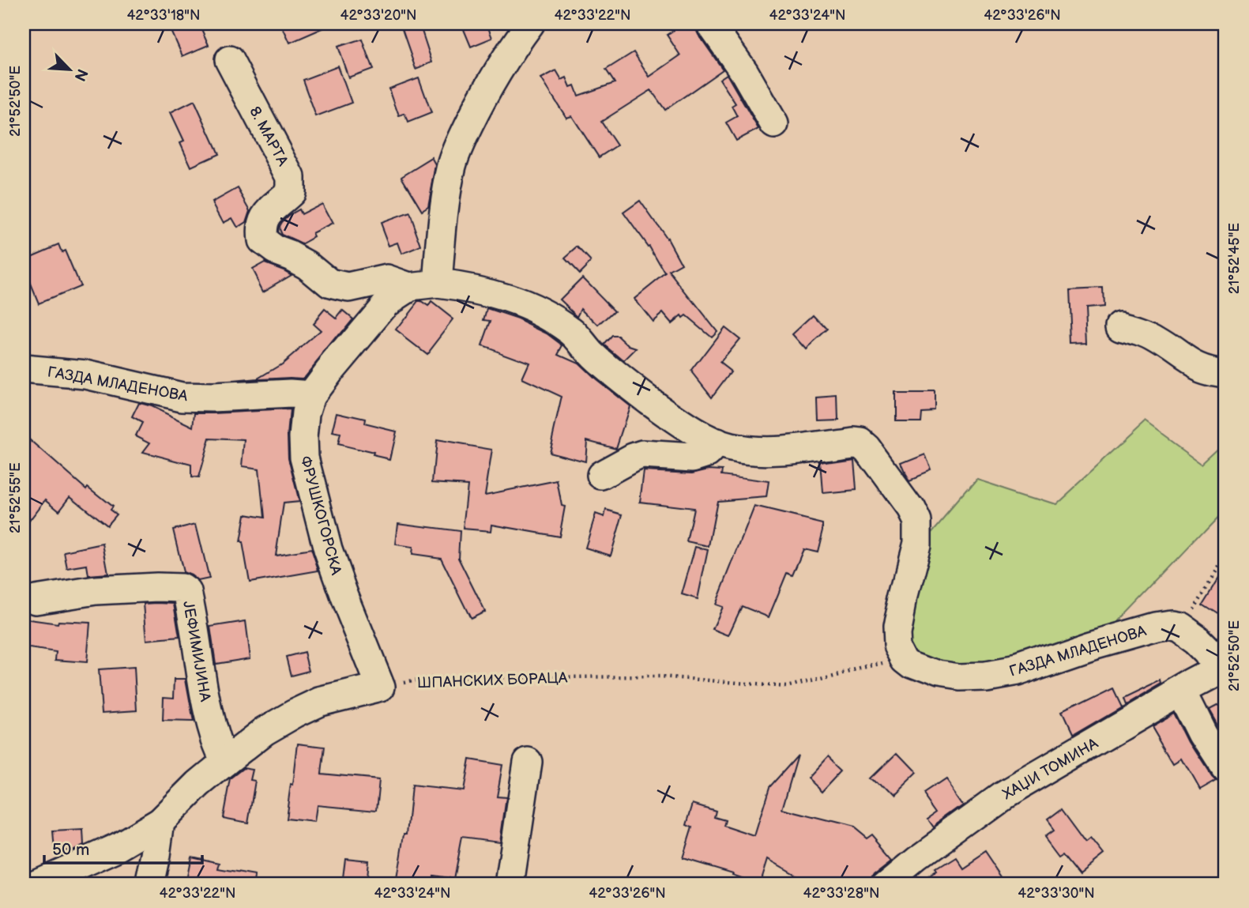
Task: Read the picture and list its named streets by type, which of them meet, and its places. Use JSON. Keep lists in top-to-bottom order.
{
  "streets": {
    "street": [
      "8. МАРТА",
      "ГАЗДА МЛАДЕНОВА",
      "ФРУШКОГОРСКА",
      "ЈЕФИМИЈИНА",
      "ХАЏИ ТОМИНА"
    ],
    "path": ["ШПАНСКИХ БОРАЦА"]
  },
  "crossings": [
    ["8. МАРТА", "ФРУШКОГОРСКА"],
    ["ГАЗДА МЛАДЕНОВА", "ФРУШКОГОРСКА"],
    ["ГАЗДА МЛАДЕНОВА", "ШПАНСКИХ БОРАЦА"],
    ["ФРУШКОГОРСКА", "ШПАНСКИХ БОРАЦА"]
  ],
  "scale_bar": "50 m",
  "north": "bottom right",
  "coordinates": [
    "42°33'18\"N",
    "42°33'20\"N",
    "42°33'22\"N",
    "42°33'24\"N",
    "42°33'26\"N",
    "21°52'50\"E",
    "21°52'45\"E",
    "21°52'55\"E",
    "42°33'28\"N",
    "42°33'30\"N"
  ]
}
